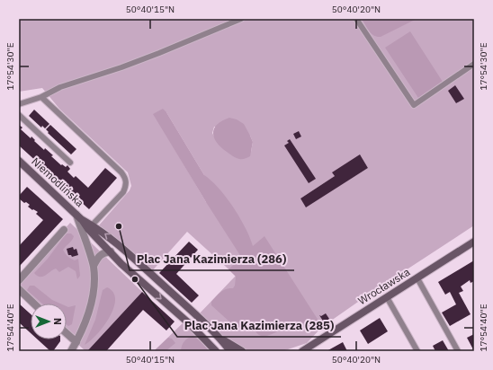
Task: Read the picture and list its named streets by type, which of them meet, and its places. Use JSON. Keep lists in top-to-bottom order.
{
  "streets": {
    "main road": ["Niemodlińska", "Wrocławska"]
  },
  "places": ["Plac Jana Kazimierza (286)", "Plac Jana Kazimierza (285)"],
  "north": "right",
  "coordinates": [
    "50°40'15\"N",
    "50°40'20\"N",
    "17°54'30\"E",
    "17°54'40\"E"
  ]
}
